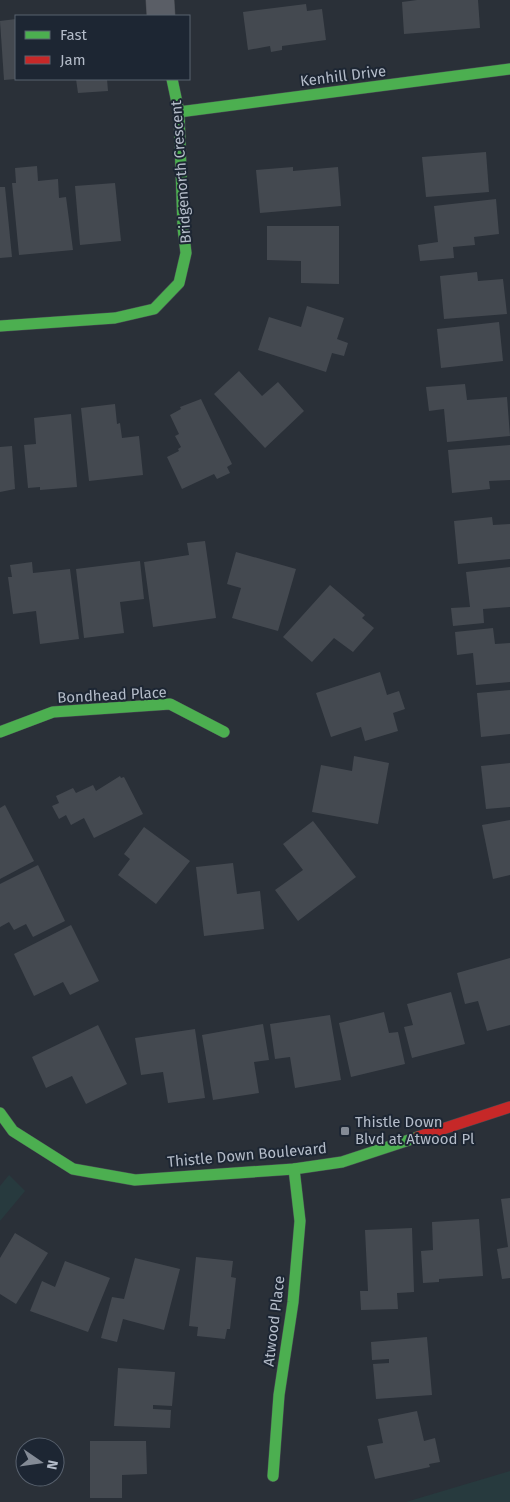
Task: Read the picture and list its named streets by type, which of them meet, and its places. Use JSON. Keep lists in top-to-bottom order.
{
  "streets": {
    "street": [
      "Kenhill Drive",
      "Bridgenorth Crescent",
      "Bondhead Place",
      "Thistle Down Boulevard",
      "Atwood Place"
    ]
  },
  "crossings": [
    ["Kenhill Drive", "Bridgenorth Crescent"],
    ["Thistle Down Boulevard", "Atwood Place"]
  ],
  "places": {
    "transit": ["Thistle Down Blvd at Atwood Pl"]
  },
  "legend": ["Fast", "Jam"],
  "north": "right"
}
